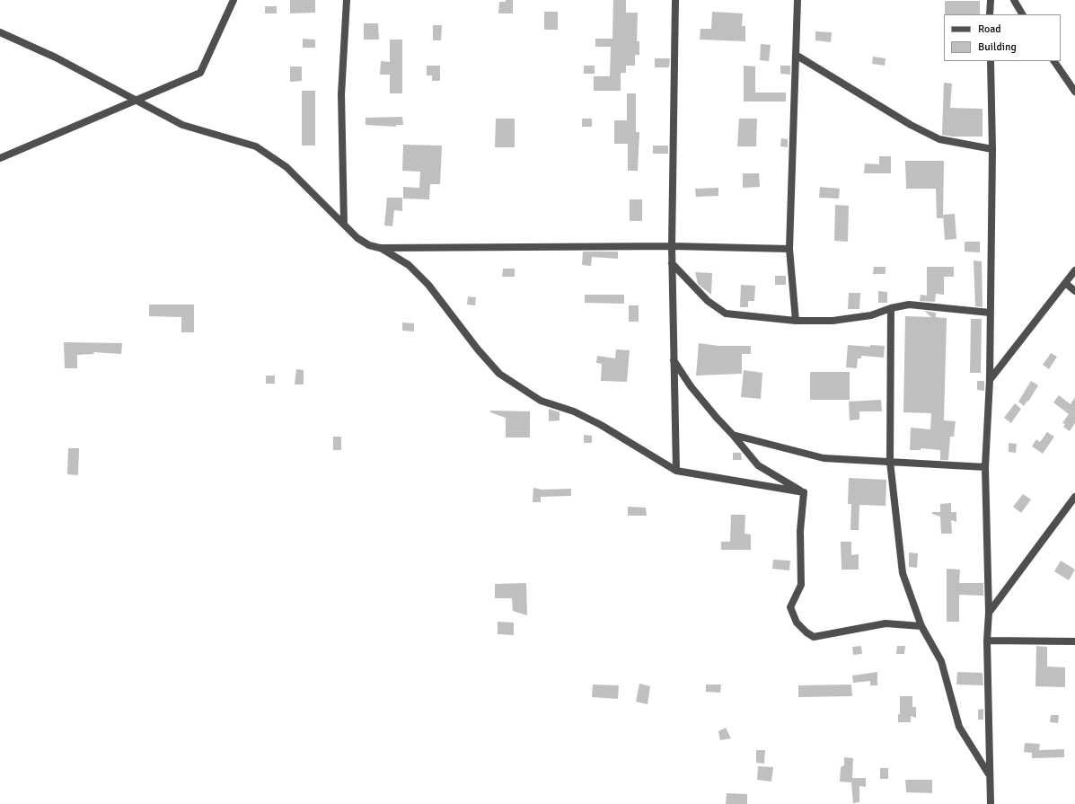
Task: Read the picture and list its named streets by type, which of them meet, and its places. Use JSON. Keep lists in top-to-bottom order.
{
  "legend": ["Road", "Building"]
}
